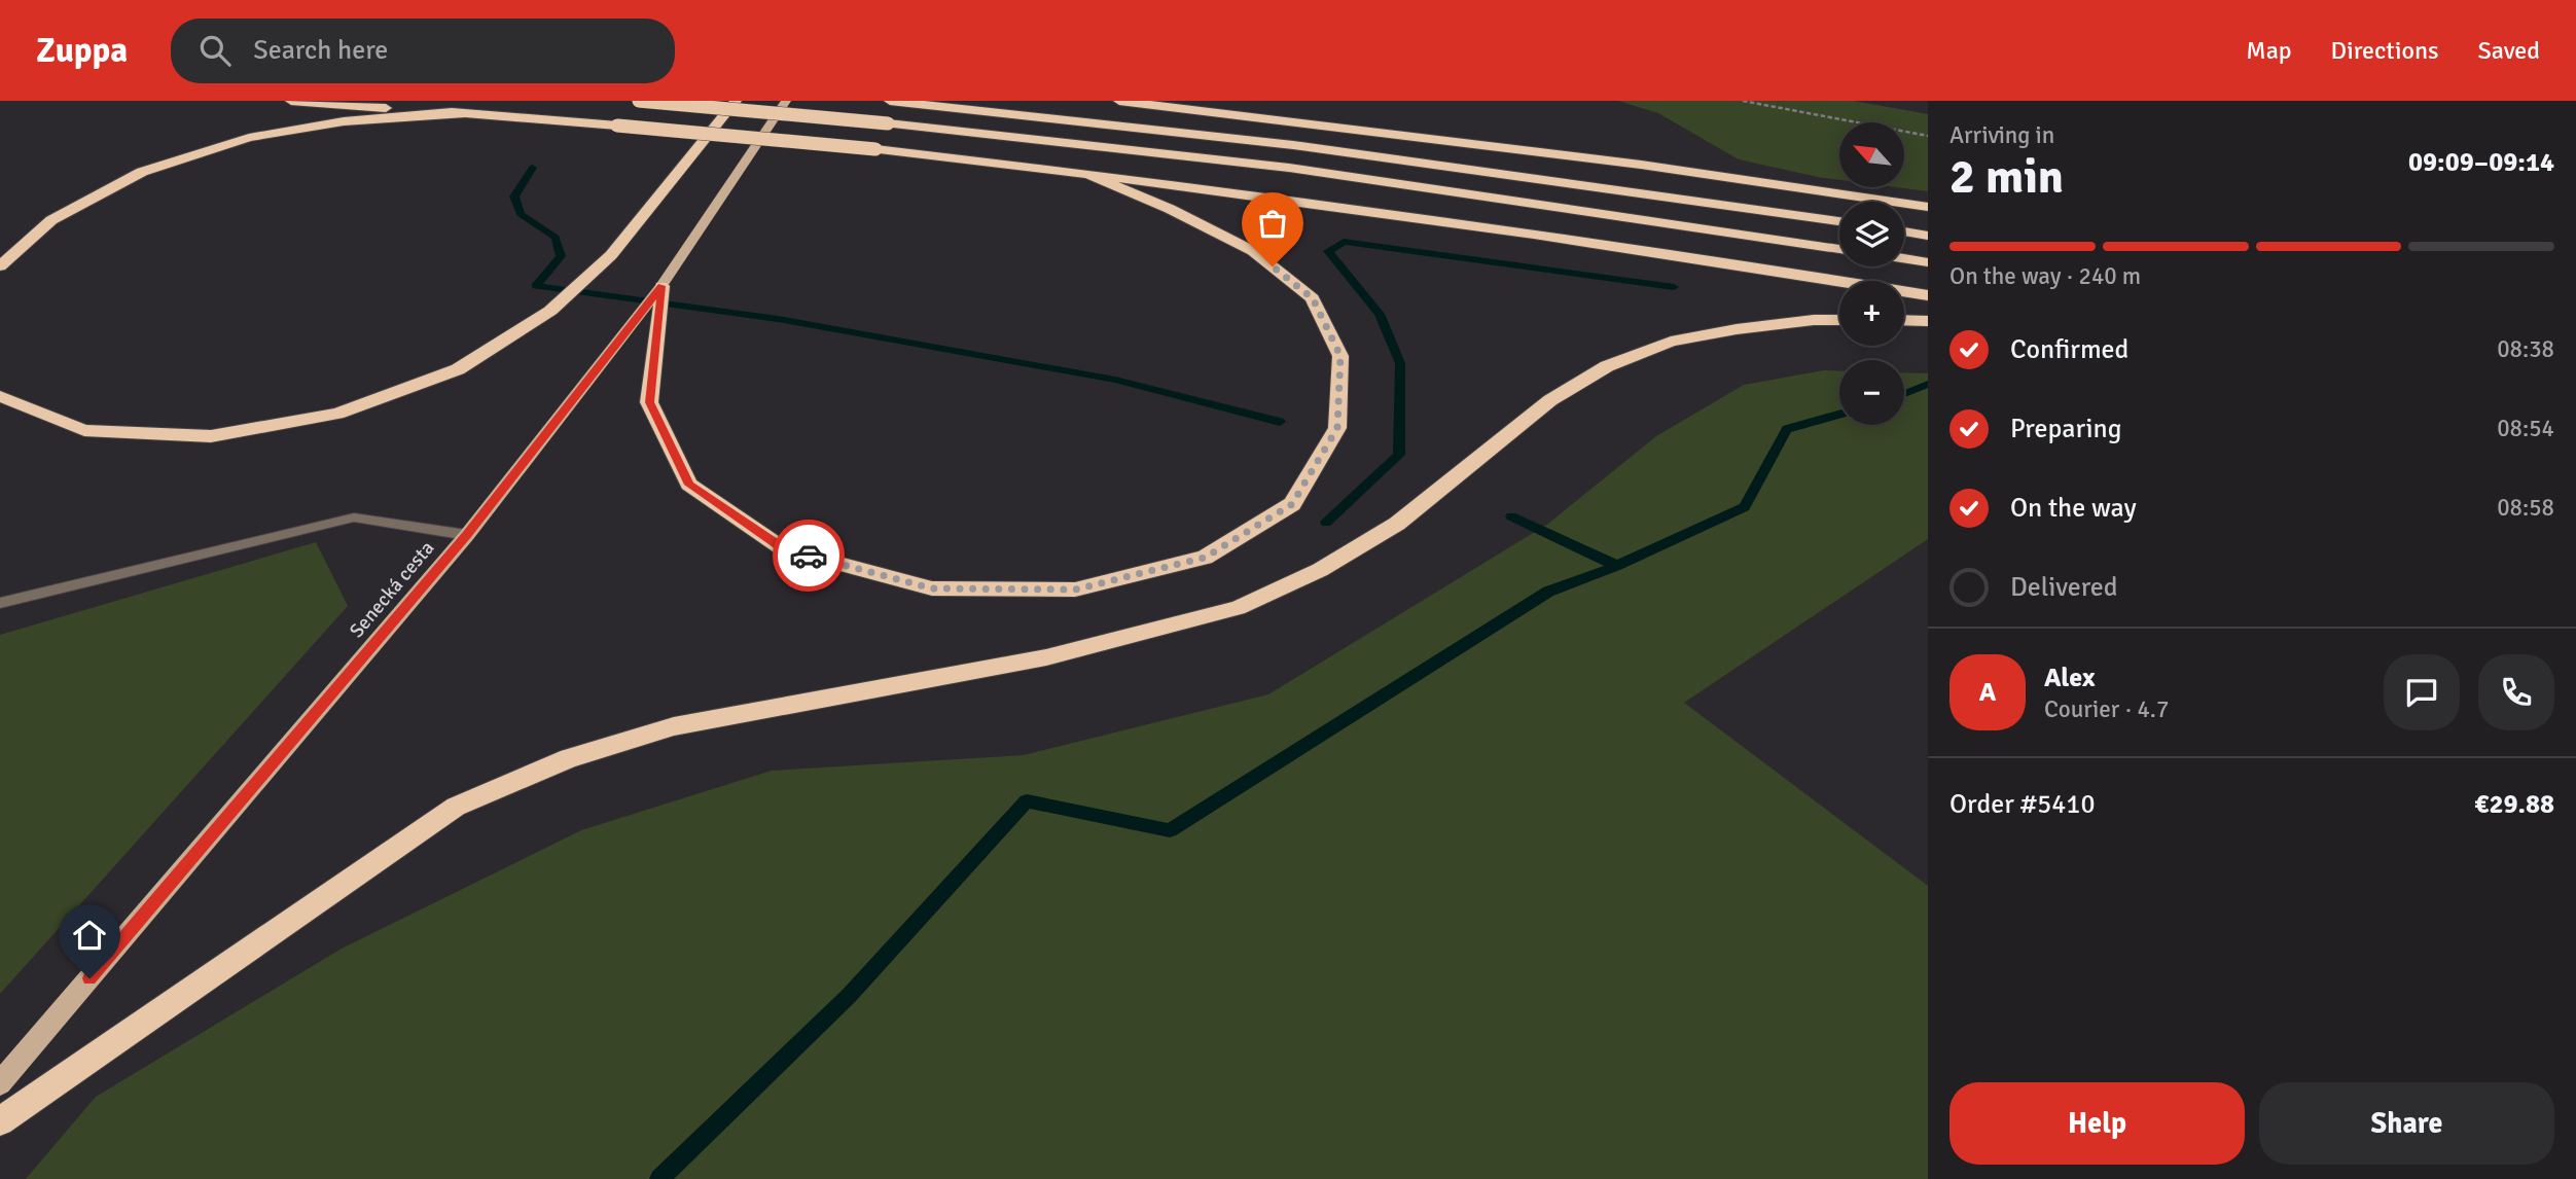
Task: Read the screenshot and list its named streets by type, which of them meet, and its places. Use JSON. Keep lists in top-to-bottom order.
{
  "streets": {
    "main road": ["Senecká cesta"]
  },
  "north": "top left",
  "page": {
    "header": "Zuppa",
    "search": "Search here",
    "nav": ["Map", "Directions", "Saved"],
    "heading": ["2 min", "Arriving in", "09:09–09:14"],
    "panel": [
      "Alex",
      "Courier · 4.7",
      "Order #5410",
      "€29.88"
    ],
    "map_buttons": ["+", "−"],
    "bar": "On the way · 240 m",
    "list": [
      ["Confirmed", "08:38"],
      ["Preparing", "08:54"],
      ["On the way", "08:58"],
      "Delivered"
    ],
    "round": "A",
    "buttons": ["Help", "Share"]
  }
}
